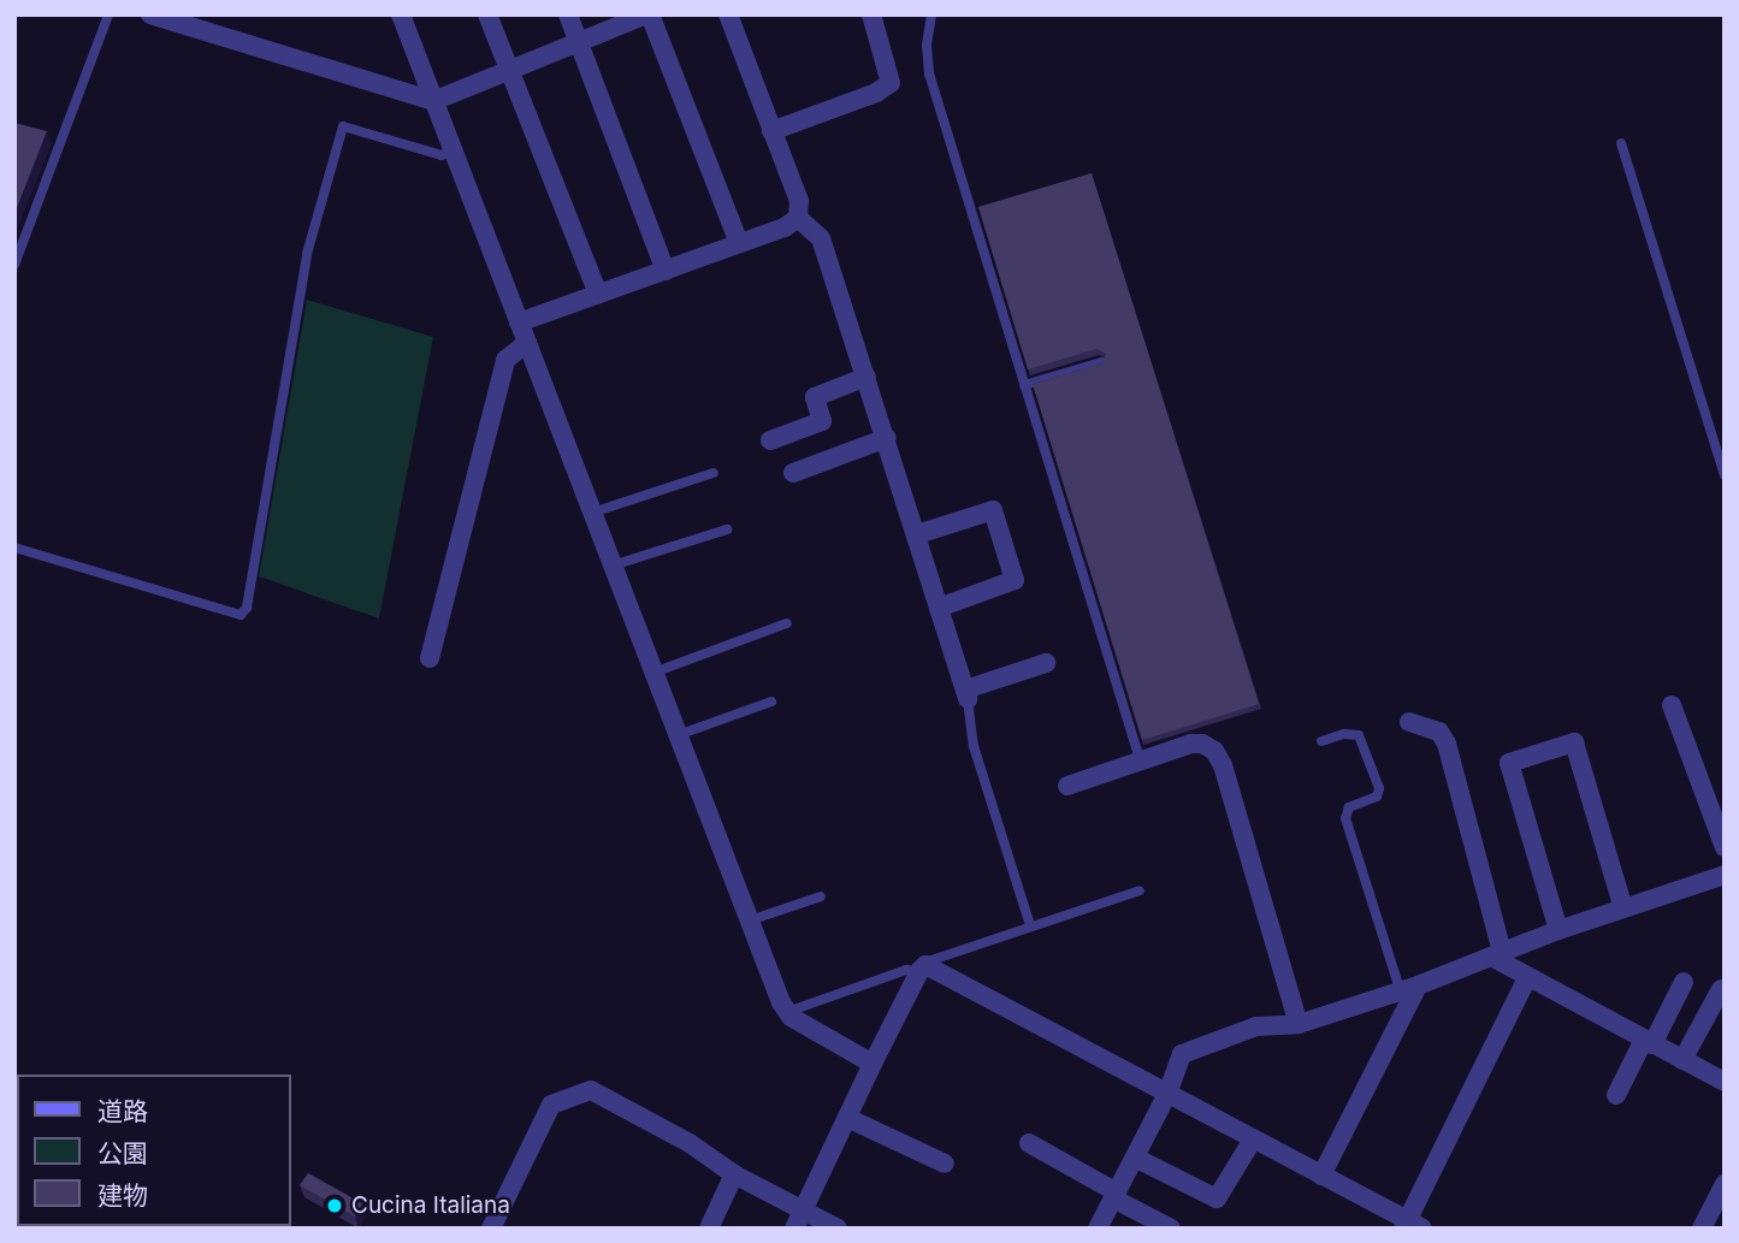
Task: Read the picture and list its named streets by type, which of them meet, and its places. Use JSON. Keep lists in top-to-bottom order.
{
  "places": ["Cucina Italiana"],
  "legend": ["道路", "公園", "建物"]
}
